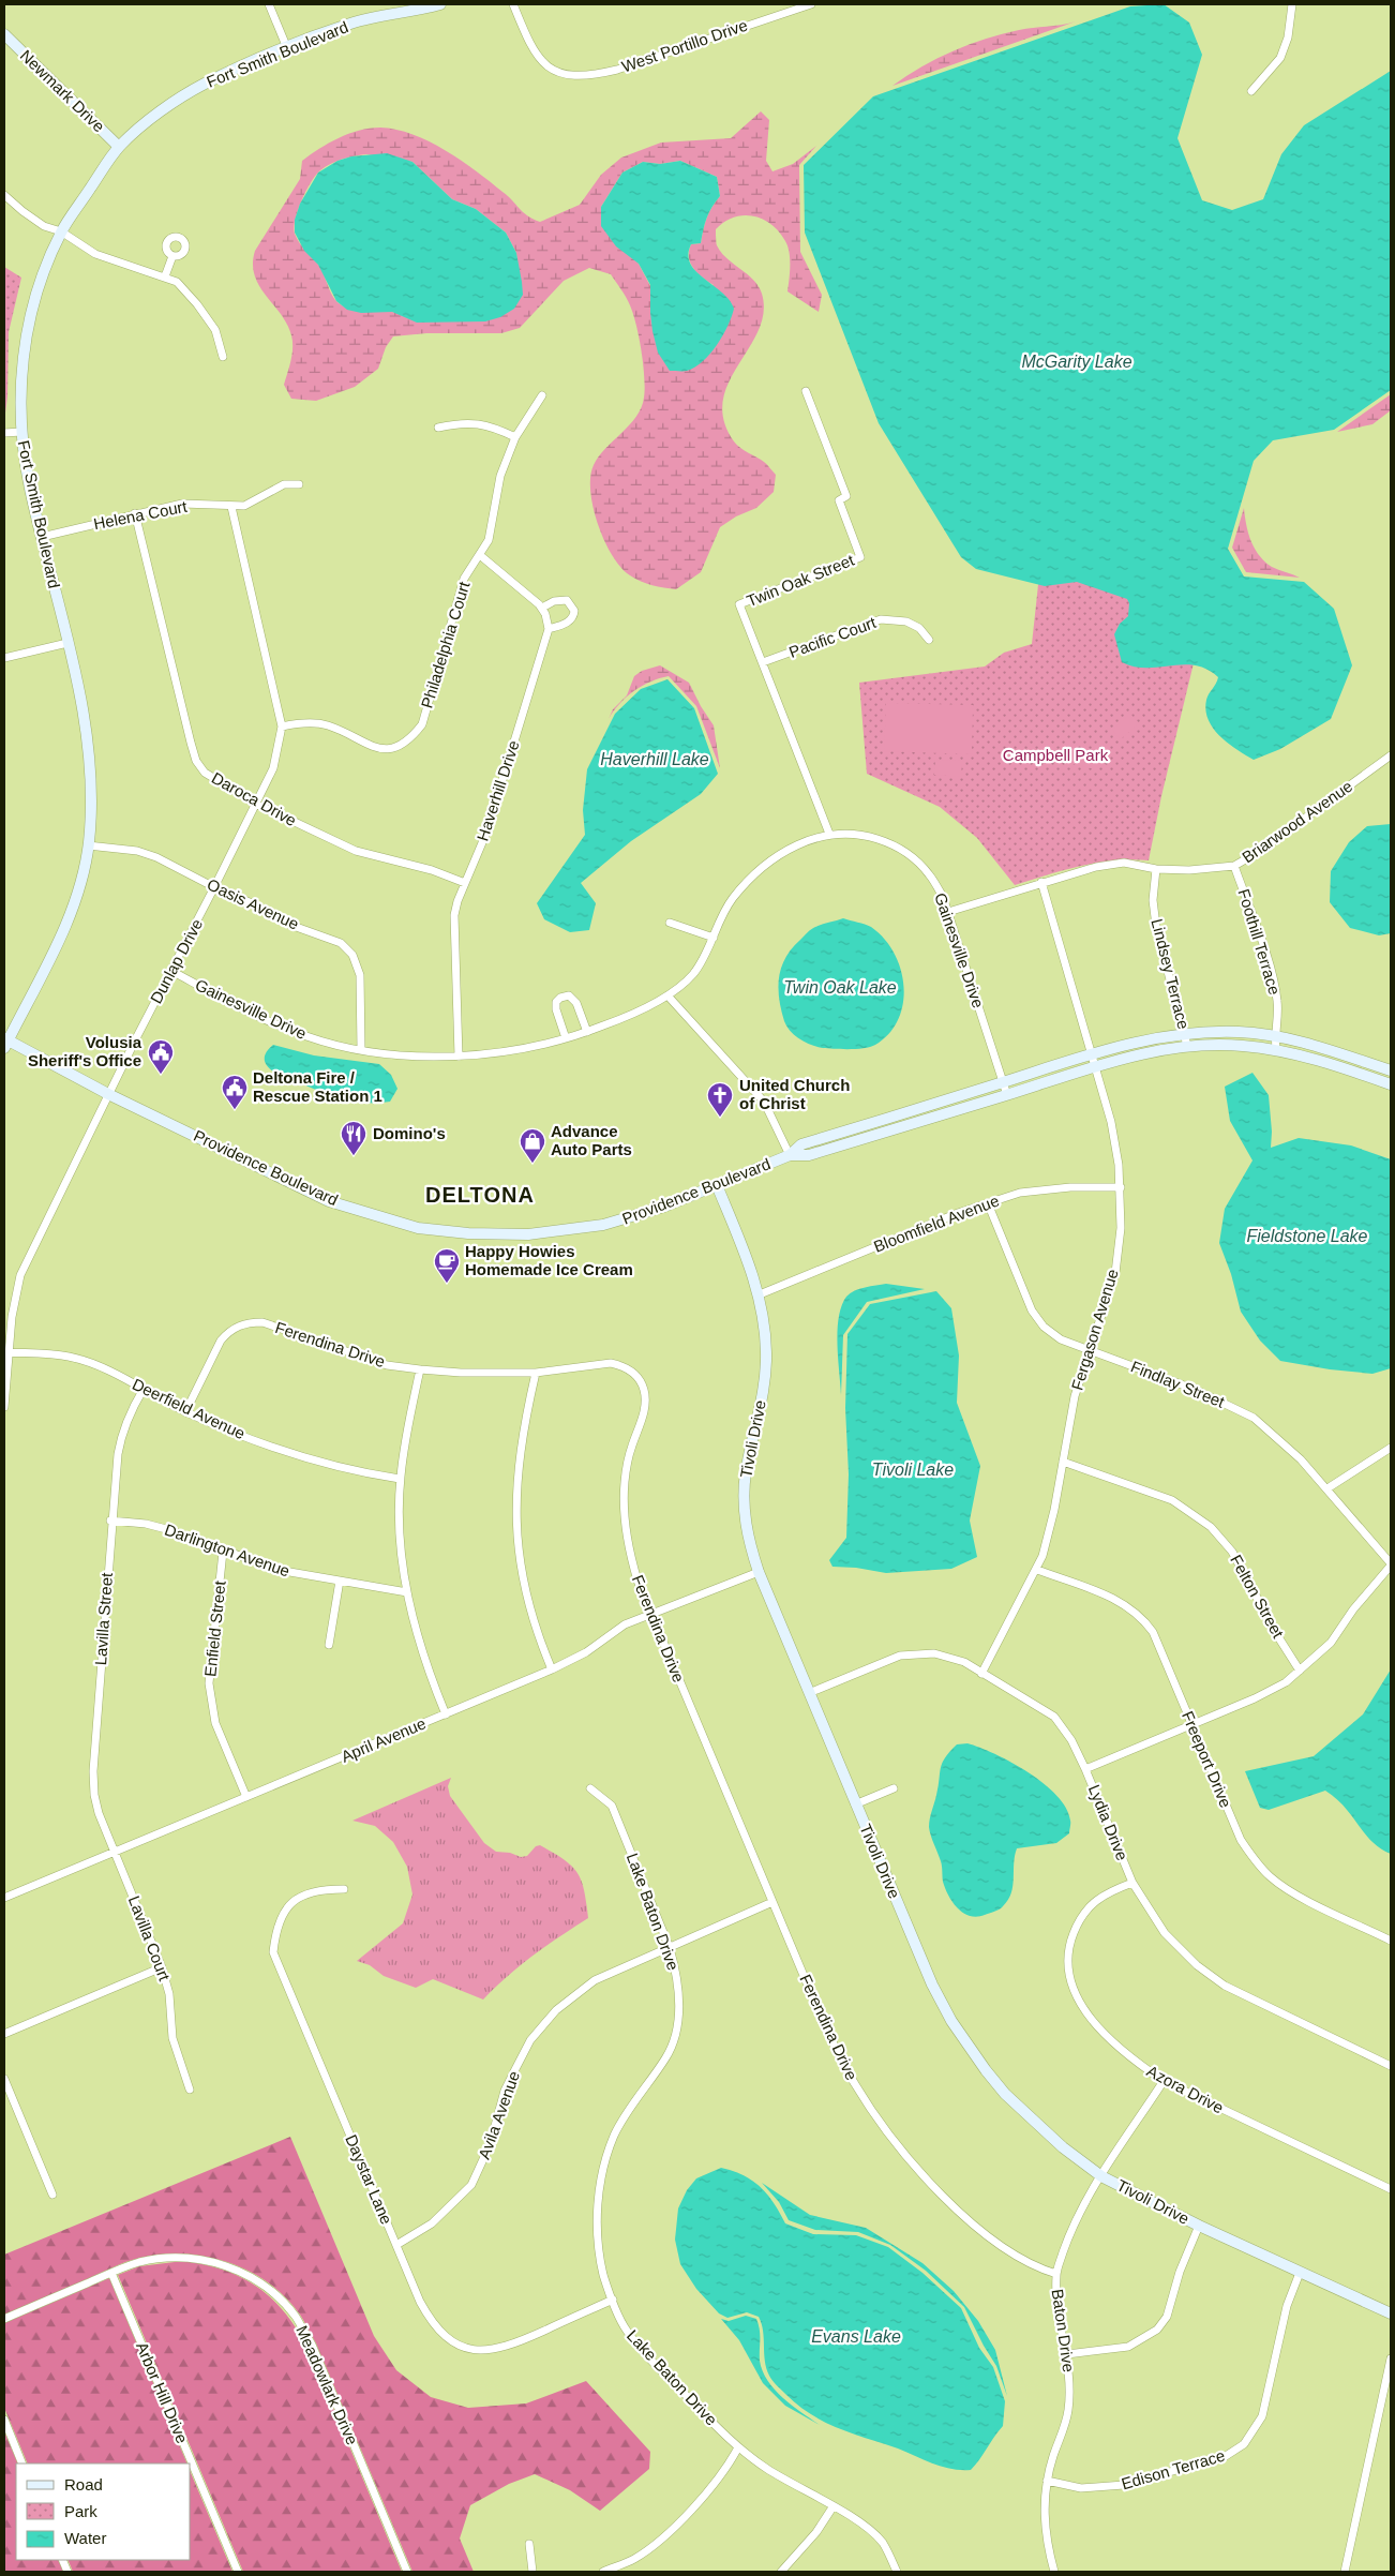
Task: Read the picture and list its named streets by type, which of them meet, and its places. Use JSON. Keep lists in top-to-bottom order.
{
  "streets": {
    "street": [
      "West Portillo Drive",
      "Fort Smith Boulevard",
      "Newmark Drive",
      "Helena Court",
      "Twin Oak Street",
      "Pacific Court",
      "Philadelphia Court",
      "Haverhill Drive",
      "Daroca Drive",
      "Briarwood Avenue",
      "Oasis Avenue",
      "Foothill Terrace",
      "Gainesville Drive",
      "Dunlap Drive",
      "Lindsey Terrace",
      "Providence Boulevard",
      "Bloomfield Avenue",
      "Fergason Avenue",
      "Ferendina Drive",
      "Findlay Street",
      "Deerfield Avenue",
      "Tivoli Drive",
      "Darlington Avenue",
      "Felton Street",
      "Lavilla Street",
      "Enfield Street",
      "April Avenue",
      "Freeport Drive",
      "Lydia Drive",
      "Lake Baton Drive",
      "Lavilla Court",
      "Azora Drive",
      "Avila Avenue",
      "Daystar Lane",
      "Baton Drive",
      "Meadowlark Drive",
      "Arbor Hill Drive",
      "Edison Terrace"
    ]
  },
  "crossings": [
    ["Fort Smith Boulevard", "Newmark Drive"],
    ["Fort Smith Boulevard", "Helena Court"],
    ["Fort Smith Boulevard", "Oasis Avenue"],
    ["Fort Smith Boulevard", "Providence Boulevard"],
    ["Helena Court", "Daroca Drive"],
    ["Helena Court", "Dunlap Drive"],
    ["Twin Oak Street", "Pacific Court"],
    ["Twin Oak Street", "Gainesville Drive"],
    ["Philadelphia Court", "Dunlap Drive"],
    ["Haverhill Drive", "Daroca Drive"],
    ["Haverhill Drive", "Gainesville Drive"],
    ["Daroca Drive", "Dunlap Drive"],
    ["Briarwood Avenue", "Foothill Terrace"],
    ["Briarwood Avenue", "Gainesville Drive"],
    ["Briarwood Avenue", "Lindsey Terrace"],
    ["Briarwood Avenue", "Fergason Avenue"],
    ["Oasis Avenue", "Gainesville Drive"],
    ["Oasis Avenue", "Dunlap Drive"],
    ["Foothill Terrace", "Providence Boulevard"],
    ["Gainesville Drive", "Dunlap Drive"],
    ["Gainesville Drive", "Providence Boulevard"],
    ["Dunlap Drive", "Providence Boulevard"],
    ["Dunlap Drive", "Deerfield Avenue"],
    ["Lindsey Terrace", "Providence Boulevard"],
    ["Providence Boulevard", "Fergason Avenue"],
    ["Providence Boulevard", "Tivoli Drive"],
    ["Bloomfield Avenue", "Fergason Avenue"],
    ["Bloomfield Avenue", "Findlay Street"],
    ["Bloomfield Avenue", "Tivoli Drive"],
    ["Fergason Avenue", "Findlay Street"],
    ["Fergason Avenue", "Felton Street"],
    ["Fergason Avenue", "Freeport Drive"],
    ["Fergason Avenue", "Lydia Drive"],
    ["Ferendina Drive", "Deerfield Avenue"],
    ["Ferendina Drive", "April Avenue"],
    ["Ferendina Drive", "Avila Avenue"],
    ["Ferendina Drive", "Baton Drive"],
    ["Deerfield Avenue", "Lavilla Street"],
    ["Tivoli Drive", "April Avenue"],
    ["Tivoli Drive", "Lydia Drive"],
    ["Tivoli Drive", "Baton Drive"],
    ["Tivoli Drive", "Edison Terrace"],
    ["Darlington Avenue", "Lavilla Street"],
    ["Darlington Avenue", "Enfield Street"],
    ["Lavilla Street", "April Avenue"],
    ["Lavilla Street", "Lavilla Court"],
    ["Enfield Street", "April Avenue"],
    ["April Avenue", "Lavilla Court"],
    ["Lydia Drive", "Azora Drive"],
    ["Lake Baton Drive", "Avila Avenue"],
    ["Lake Baton Drive", "Daystar Lane"],
    ["Azora Drive", "Baton Drive"],
    ["Avila Avenue", "Daystar Lane"],
    ["Baton Drive", "Edison Terrace"],
    ["Meadowlark Drive", "Arbor Hill Drive"]
  ],
  "districts": ["DELTONA"],
  "water": [
    "McGarity Lake",
    "Haverhill Lake",
    "Twin Oak Lake",
    "Fieldstone Lake",
    "Tivoli Lake",
    "Evans Lake"
  ],
  "parks": ["Campbell Park"],
  "places": {
    "public building": ["Volusia Sheriff's Office", "Deltona Fire / Rescue Station 1"],
    "church": ["United Church of Christ"],
    "restaurant": ["Domino's"],
    "shop": ["Advance Auto Parts"],
    "cafe": ["Happy Howies Homemade Ice Cream"]
  },
  "legend": ["Road", "Park", "Water"]
}
